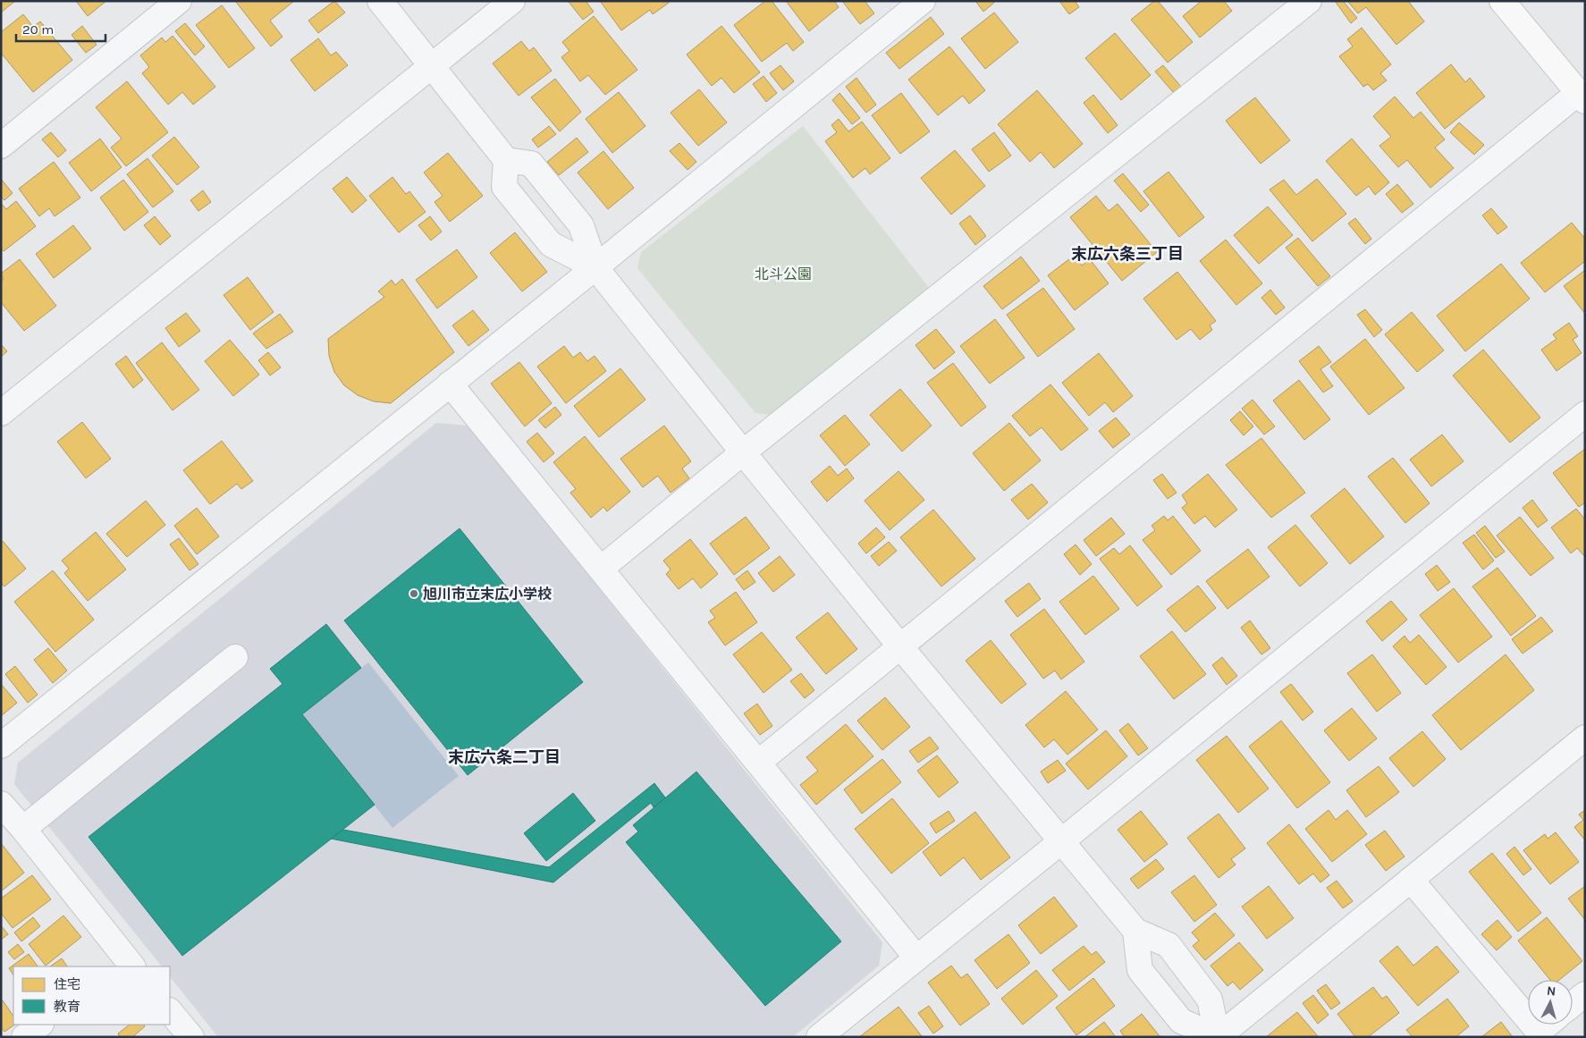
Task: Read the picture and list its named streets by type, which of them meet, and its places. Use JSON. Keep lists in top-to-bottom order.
{
  "districts": ["末広六条三丁目", "末広六条二丁目"],
  "parks": ["北斗公園"],
  "places": ["旭川市立末広小学校"],
  "legend": ["住宅", "教育"],
  "scale_bar": "20 m",
  "north": "top"
}
